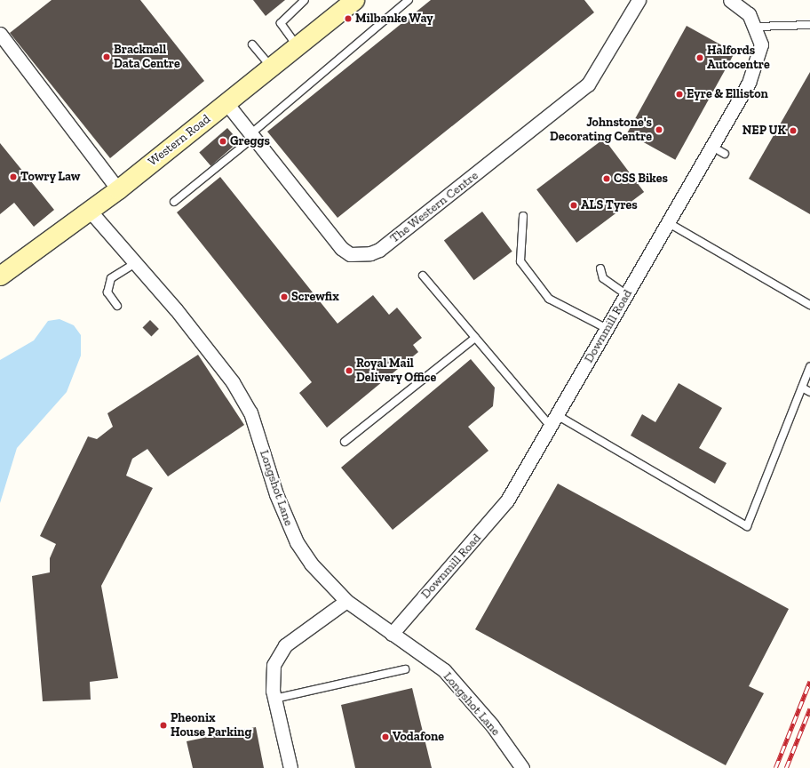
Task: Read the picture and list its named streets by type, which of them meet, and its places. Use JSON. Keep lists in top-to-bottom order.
{
  "streets": {
    "street": [
      "Western Road",
      "The Western Centre",
      "Downmill Road",
      "Longshot Lane"
    ]
  },
  "crossings": [
    ["Western Road", "The Western Centre"],
    ["Western Road", "Longshot Lane"],
    ["Downmill Road", "Longshot Lane"]
  ],
  "places": [
    "Milbanke Way",
    "Bracknell Data Centre",
    "Halfords Autocentre",
    "Eyre & Elliston",
    "Johnstone's Decorating Centre",
    "NEP UK",
    "Greggs",
    "Towry Law",
    "CSS Bikes",
    "ALS Tyres",
    "Screwfix",
    "Royal Mail Delivery Office",
    "Pheonix House Parking",
    "Vodafone"
  ]
}
